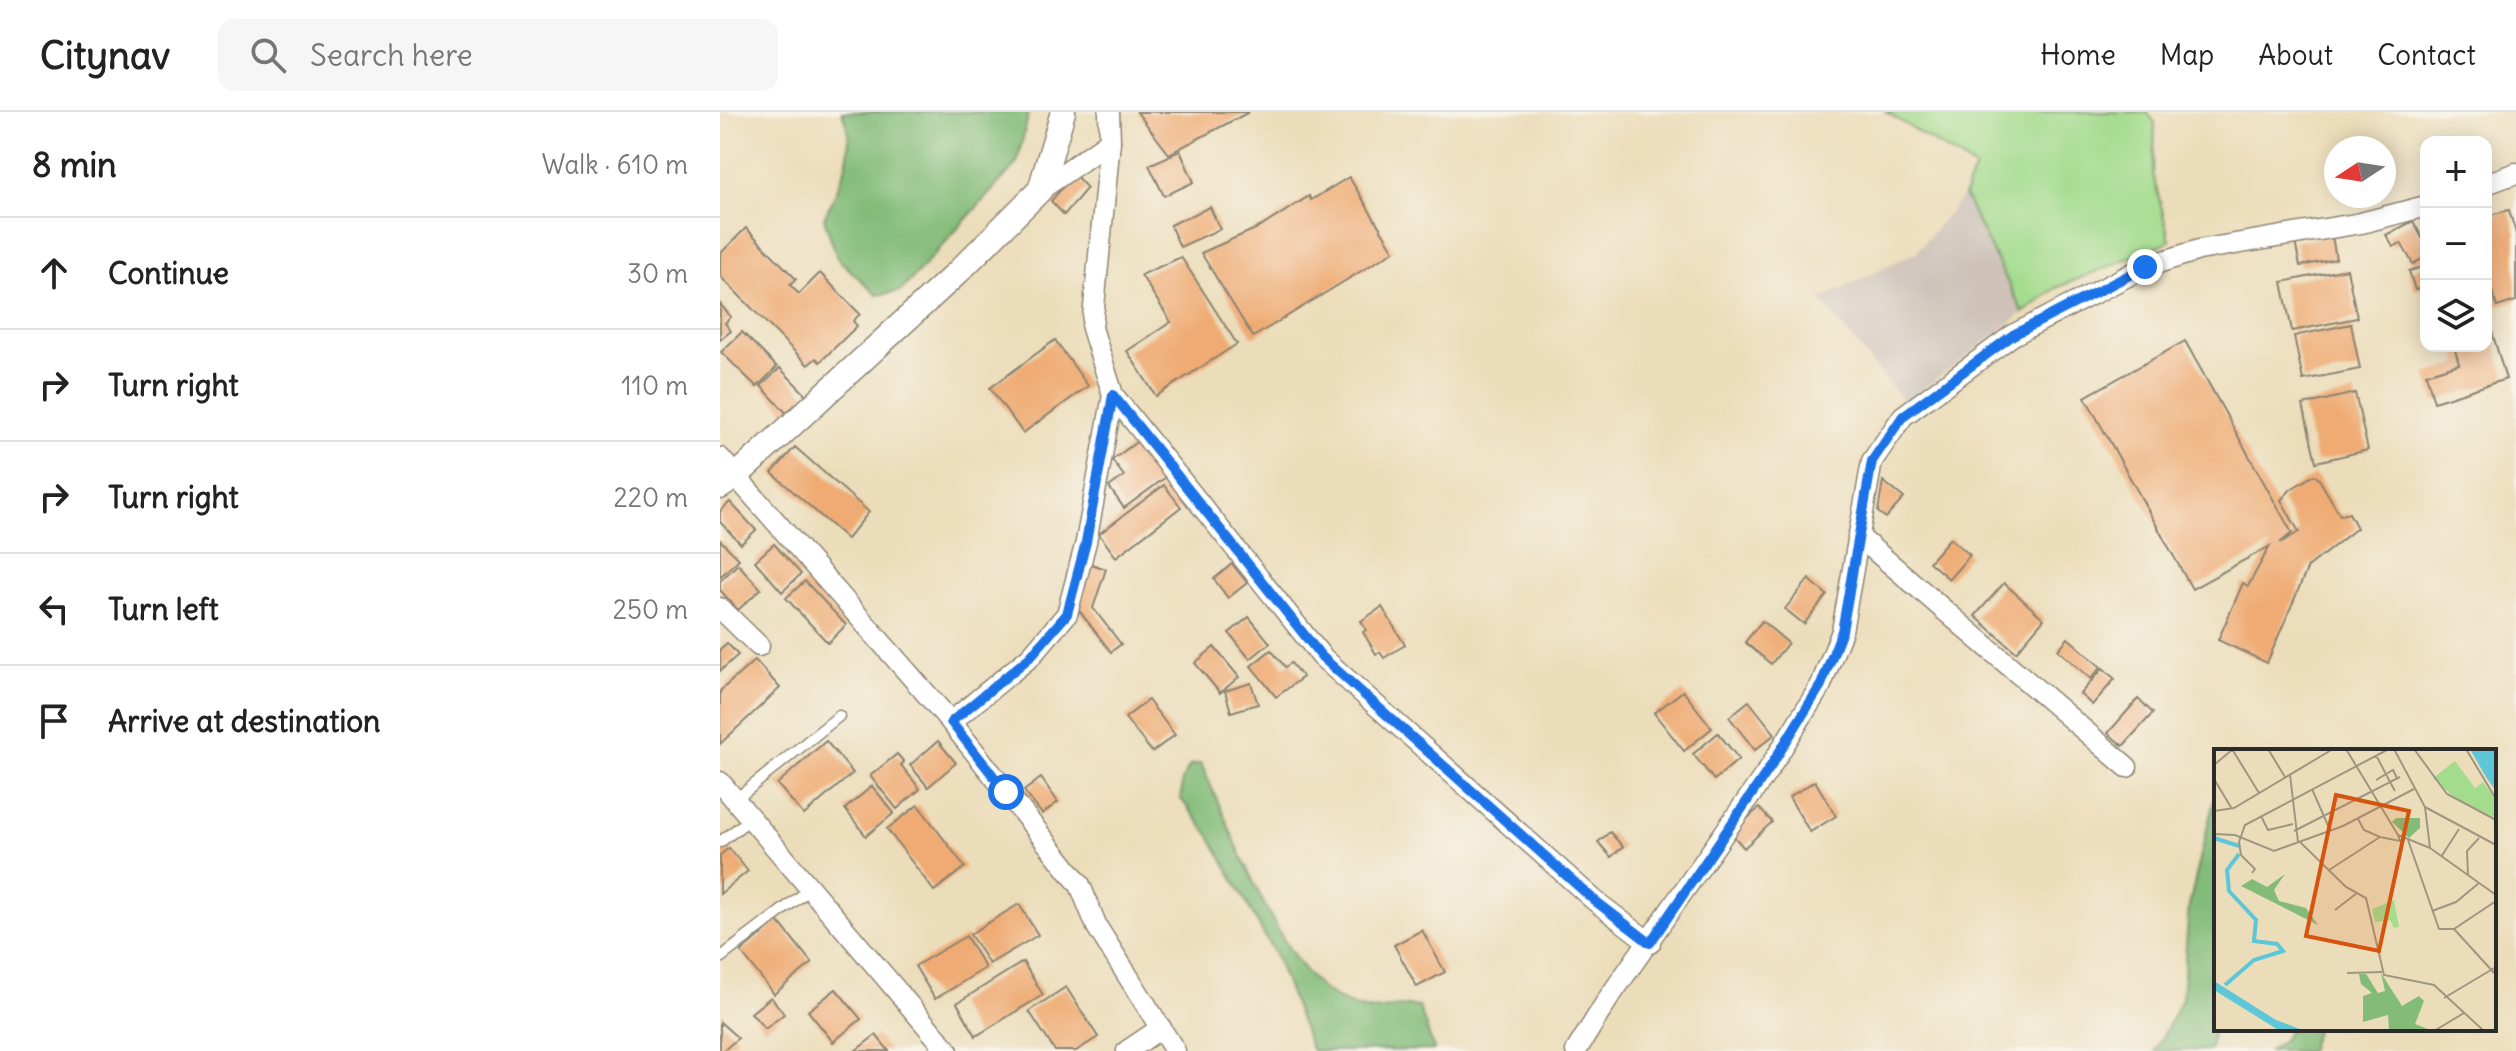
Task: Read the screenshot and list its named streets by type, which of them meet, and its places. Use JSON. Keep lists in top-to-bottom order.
{
  "north": "left",
  "page": {
    "header": "Citynav",
    "search": "Search here",
    "nav": [
      "Home",
      "Map",
      "About",
      "Contact"
    ],
    "heading": ["8 min", "Walk · 610 m"],
    "map_buttons": ["+", "−"],
    "list": [
      ["Continue", "30 m"],
      ["Turn right", "110 m"],
      ["Turn right", "220 m"],
      ["Turn left", "250 m"],
      "Arrive at destination"
    ]
  }
}
